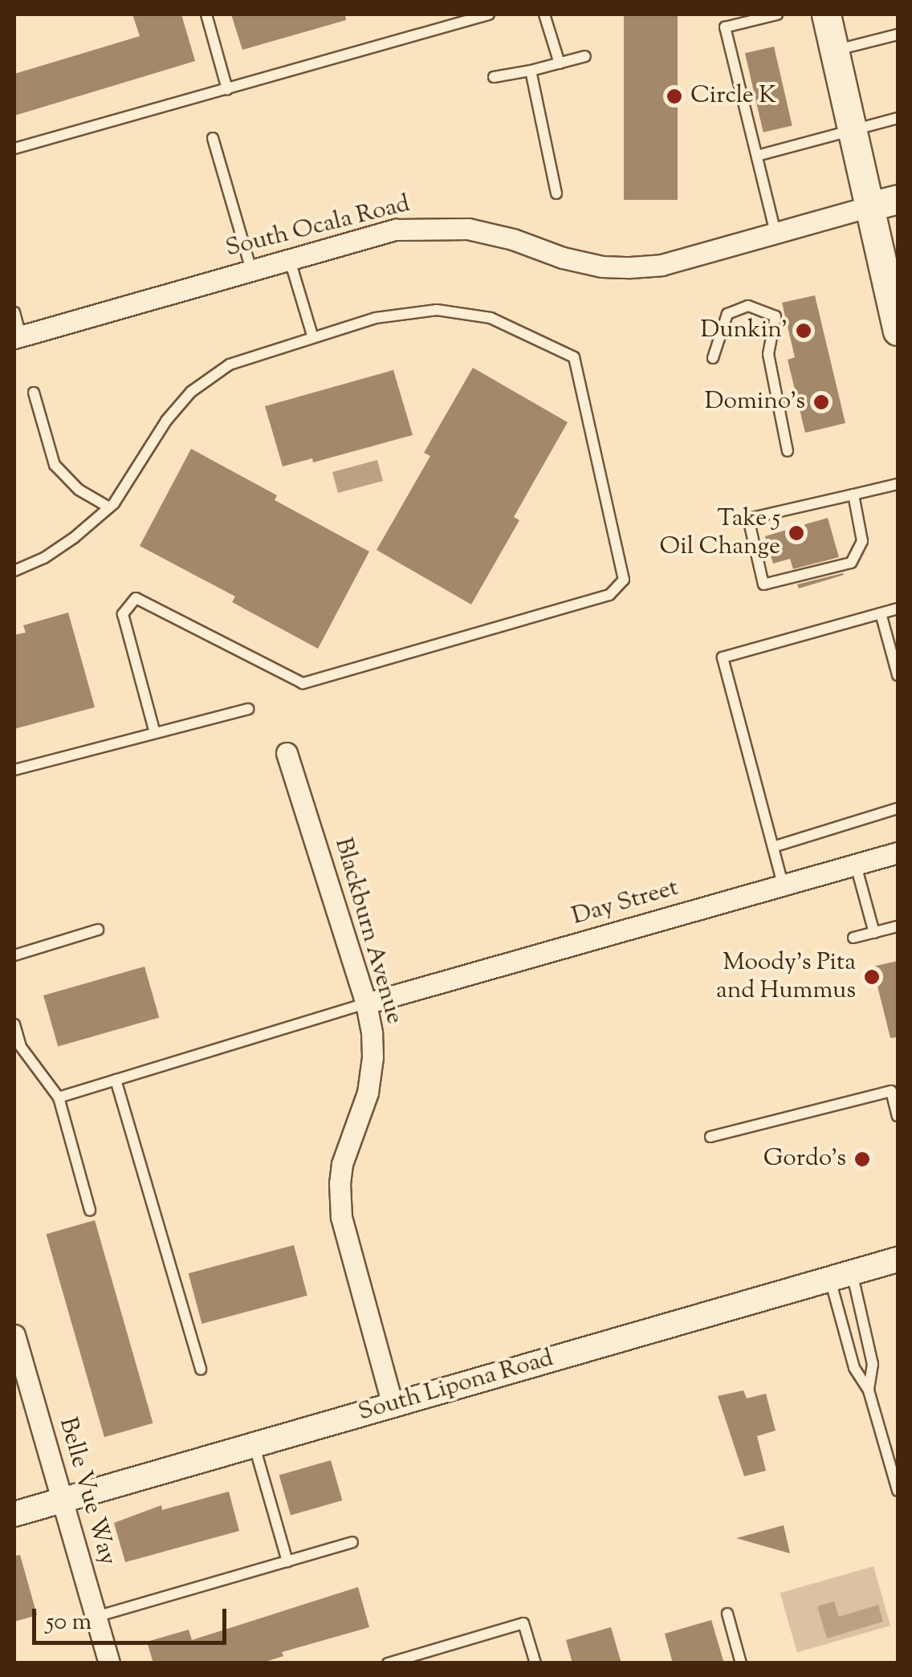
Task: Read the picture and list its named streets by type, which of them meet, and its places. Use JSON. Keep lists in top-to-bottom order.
{
  "streets": {
    "street": [
      "South Ocala Road",
      "Day Street",
      "Blackburn Avenue",
      "South Lipona Road",
      "Belle Vue Way"
    ]
  },
  "crossings": [
    ["Day Street", "Blackburn Avenue"],
    ["Blackburn Avenue", "South Lipona Road"],
    ["South Lipona Road", "Belle Vue Way"]
  ],
  "places": [
    "Circle K",
    "Dunkin'",
    "Domino's",
    "Take 5 Oil Change",
    "Moody's Pita and Hummus",
    "Gordo's"
  ],
  "scale_bar": "50 m"
}
